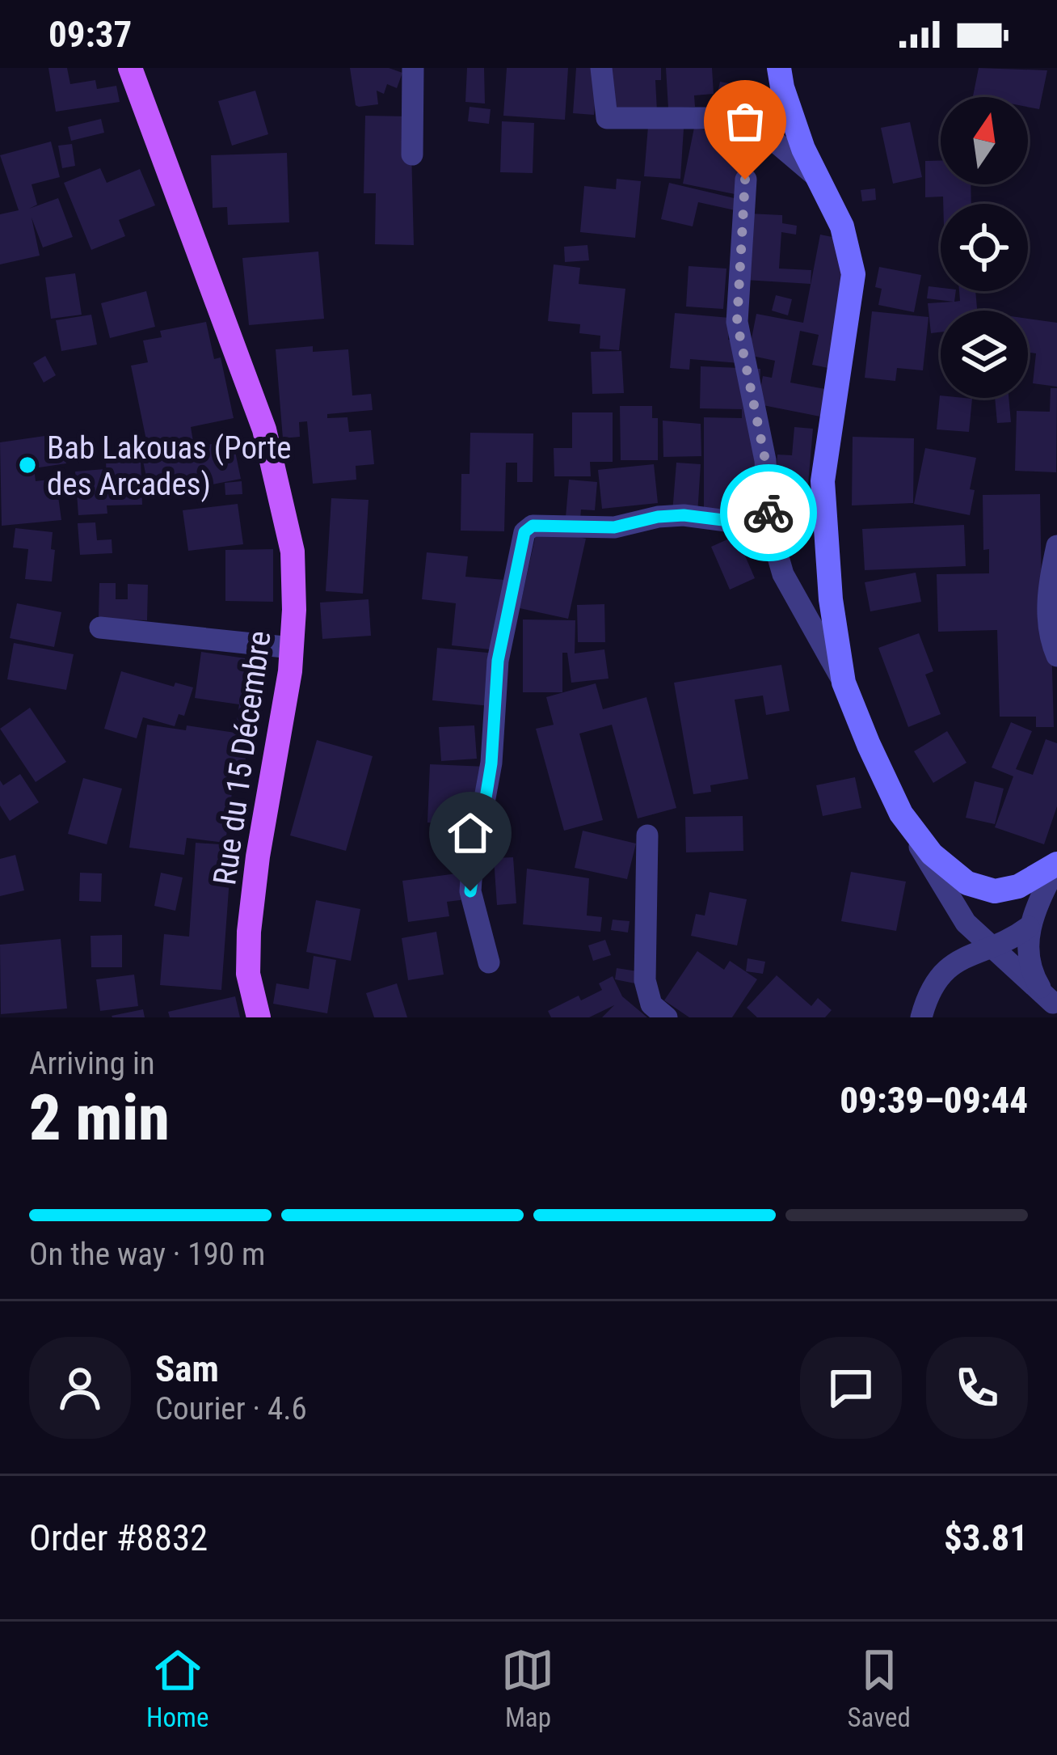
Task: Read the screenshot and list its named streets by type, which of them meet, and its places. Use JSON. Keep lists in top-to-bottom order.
{
  "streets": {
    "main road": ["Rue du 15 Décembre"]
  },
  "places": ["Bab Lakouas (Porte des Arcades)"],
  "north": "top",
  "page": {
    "status": "09:37",
    "heading": ["2 min", "Arriving in", "09:39–09:44"],
    "panel": [
      "Sam",
      "Courier · 4.6",
      "Order #8832",
      "$3.81"
    ],
    "bar": "On the way · 190 m",
    "tabs": ["Home", "Map", "Saved"]
  }
}
